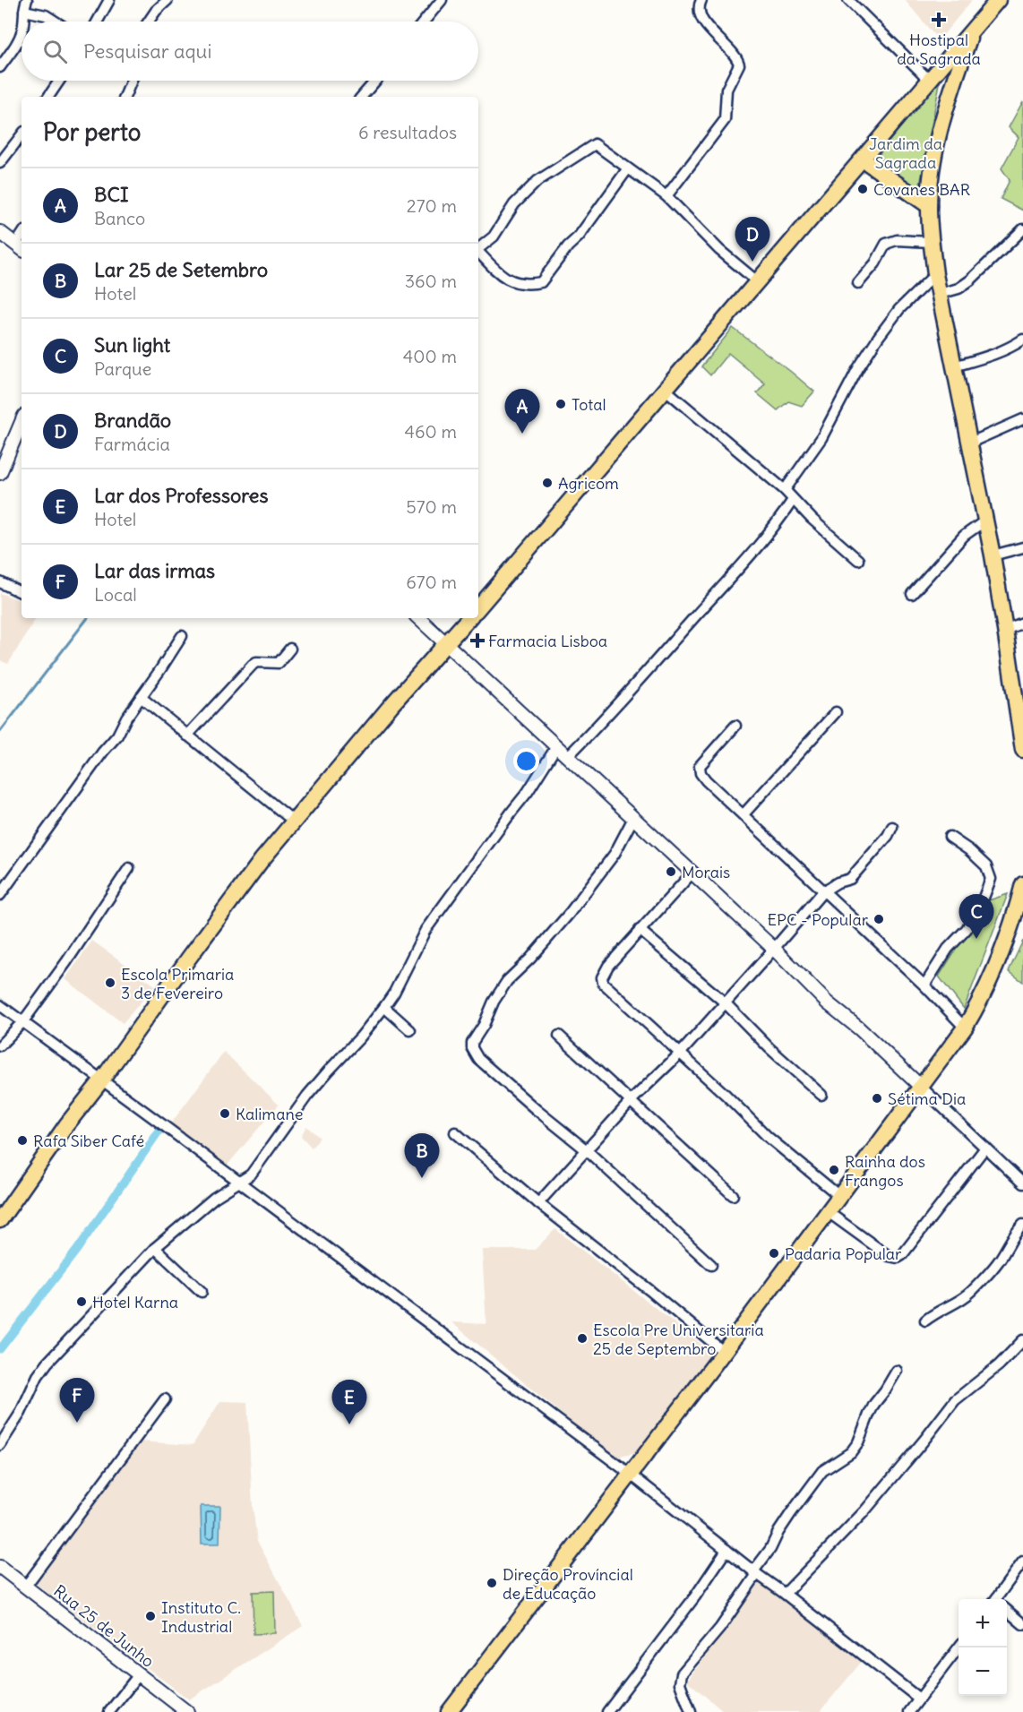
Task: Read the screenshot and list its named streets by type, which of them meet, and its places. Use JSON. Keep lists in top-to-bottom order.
{
  "streets": {
    "street": ["Rua 25 de Junho"]
  },
  "parks": ["Jardim da Sagrada"],
  "places": {
    "health": ["Hostipal da Sagrada", "Farmacia Lisboa"],
    "other": [
      "Covanes BAR",
      "Total",
      "Agricom",
      "Morais",
      "EPC - Popular",
      "Escola Primaria 3 de Fevereiro",
      "Sétima Dia",
      "Kalimane",
      "Rafa Siber Café",
      "Rainha dos Frangos",
      "Padaria Popular",
      "Hotel Karna",
      "Escola Pre Universitaria 25 de Septembro",
      "Direção Províncial de Educação",
      "Instituto C. Industrial"
    ]
  },
  "page": {
    "search": "Pesquisar aqui",
    "heading": ["Por perto", "6 resultados"],
    "list": [
      {
        "mark": "A",
        "name": "BCI",
        "note": "Banco",
        "value": "270 m"
      },
      {
        "mark": "B",
        "name": "Lar 25 de Setembro",
        "note": "Hotel",
        "value": "360 m"
      },
      {
        "mark": "C",
        "name": "Sun light",
        "note": "Parque",
        "value": "400 m"
      },
      {
        "mark": "D",
        "name": "Brandão",
        "note": "Farmácia",
        "value": "460 m"
      },
      {
        "mark": "E",
        "name": "Lar dos Professores",
        "note": "Hotel",
        "value": "570 m"
      },
      {
        "mark": "F",
        "name": "Lar das irmas",
        "note": "Local",
        "value": "670 m"
      }
    ],
    "pins": [
      "D",
      "A",
      "C",
      "B",
      "F",
      "E"
    ],
    "map_buttons": ["+", "−"]
  }
}
